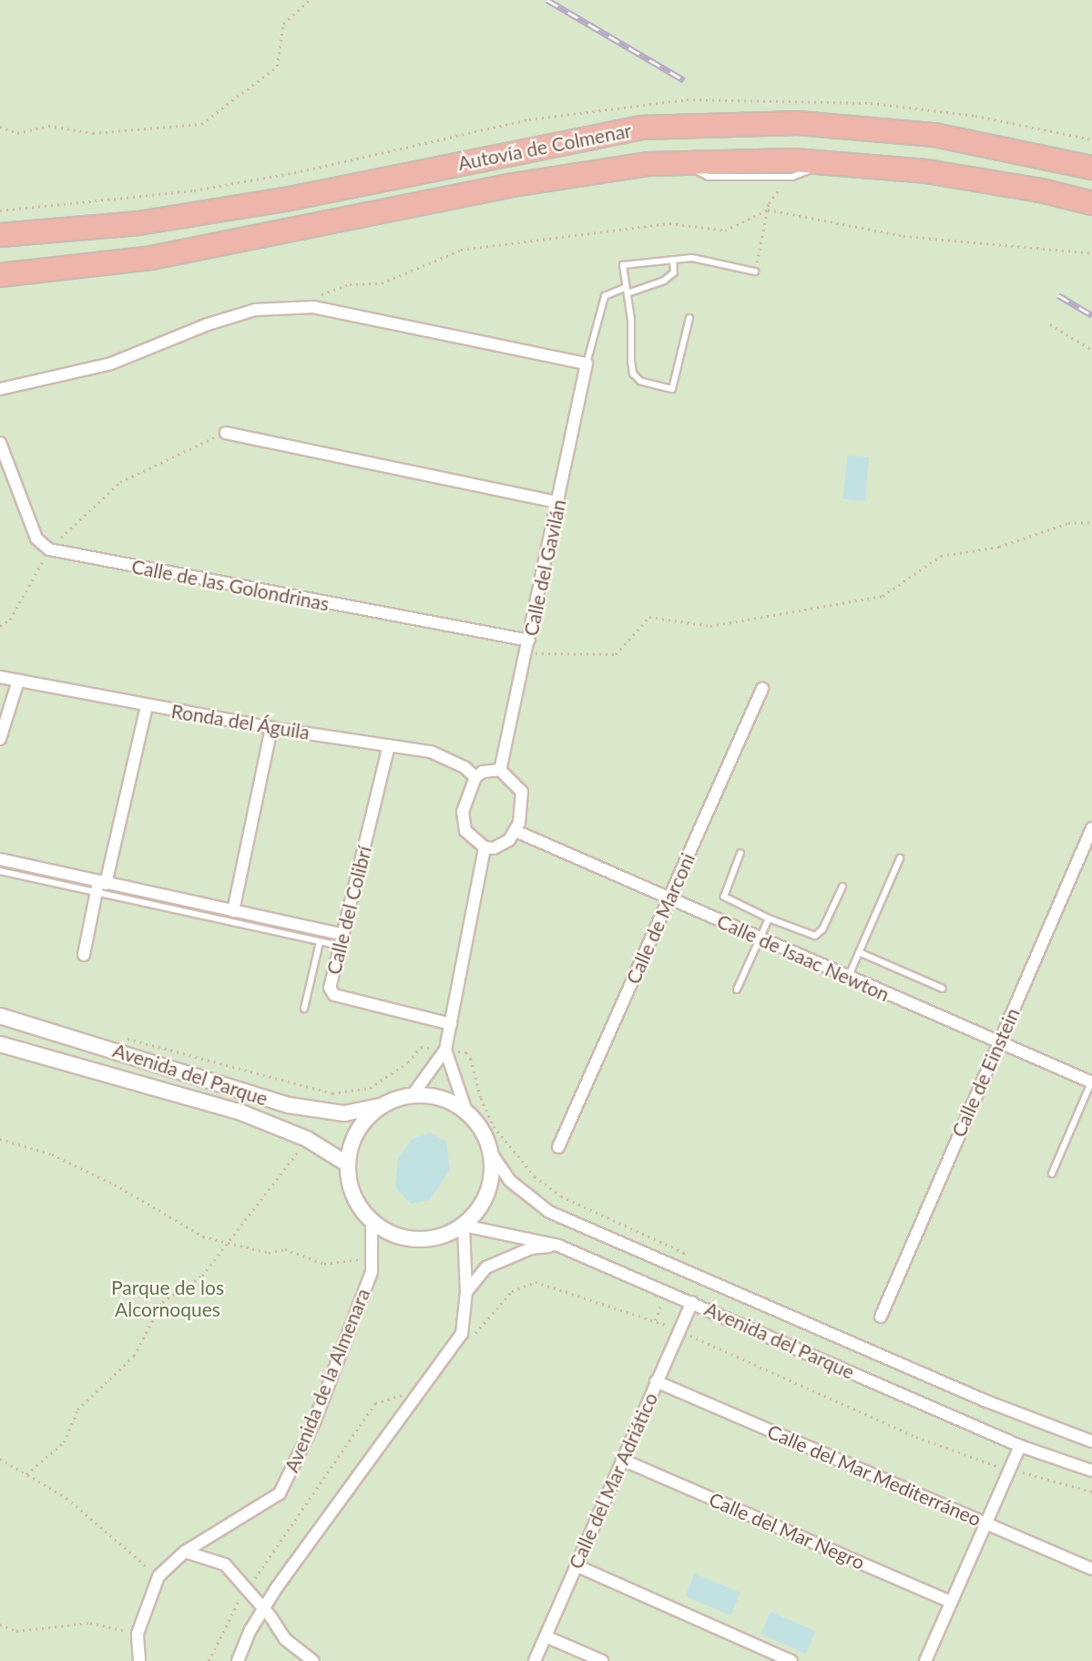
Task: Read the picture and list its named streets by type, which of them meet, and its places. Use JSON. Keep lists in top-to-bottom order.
{
  "streets": {
    "highway": ["Autovía de Colmenar"],
    "street": [
      "Calle del Gavilán",
      "Calle de las Golondrinas",
      "Ronda del Águila",
      "Calle del Colibrí",
      "Calle de Marconi",
      "Calle de Isaac Newton",
      "Calle de Einstein",
      "Avenida del Parque",
      "Avenida de la Almenara",
      "Calle del Mar Mediterráneo",
      "Calle del Mar Adriático",
      "Calle del Mar Negro"
    ]
  },
  "crossings": [
    ["Calle del Gavilán", "Calle de las Golondrinas"],
    ["Calle del Gavilán", "Ronda del Águila"],
    ["Calle del Gavilán", "Calle de Isaac Newton"],
    ["Ronda del Águila", "Calle del Colibrí"],
    ["Ronda del Águila", "Calle de Isaac Newton"],
    ["Calle de Marconi", "Calle de Isaac Newton"],
    ["Calle de Isaac Newton", "Calle de Einstein"],
    ["Avenida del Parque", "Avenida de la Almenara"],
    ["Avenida del Parque", "Calle del Mar Adriático"],
    ["Calle del Mar Mediterráneo", "Calle del Mar Adriático"],
    ["Calle del Mar Adriático", "Calle del Mar Negro"]
  ],
  "parks": ["Parque de los Alcornoques"]
}
